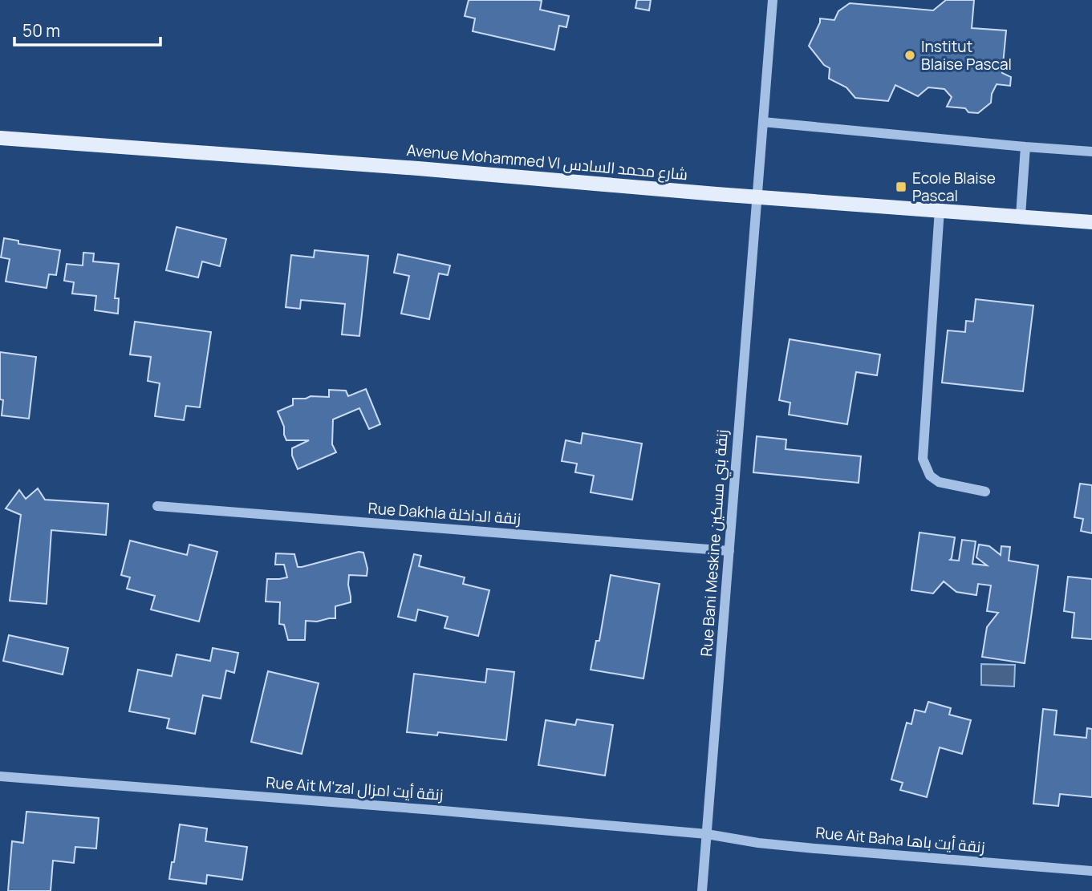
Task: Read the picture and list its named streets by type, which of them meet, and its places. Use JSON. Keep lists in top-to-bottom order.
{
  "streets": {
    "main road": ["Avenue Mohammed VI شارع محمد السادس"],
    "street": [
      "Rue Dakhla زنقة الداخلة",
      "Rue Bani Meskine زنقة بني مسكين",
      "Rue Ait M'zal زنقة أيت امزال",
      "Rue Ait Baha زنقة أيت باها"
    ]
  },
  "crossings": [
    ["Avenue Mohammed VI شارع محمد السادس", "Rue Bani Meskine زنقة بني مسكين"],
    ["Rue Dakhla زنقة الداخلة", "Rue Bani Meskine زنقة بني مسكين"],
    ["Rue Bani Meskine زنقة بني مسكين", "Rue Ait M'zal زنقة أيت امزال"],
    ["Rue Bani Meskine زنقة بني مسكين", "Rue Ait Baha زنقة أيت باها"],
    ["Rue Ait M'zal زنقة أيت امزال", "Rue Ait Baha زنقة أيت باها"]
  ],
  "places": {
    "other": ["Institut Blaise Pascal"],
    "transit": ["Ecole Blaise Pascal"]
  },
  "scale_bar": "50 m"
}
